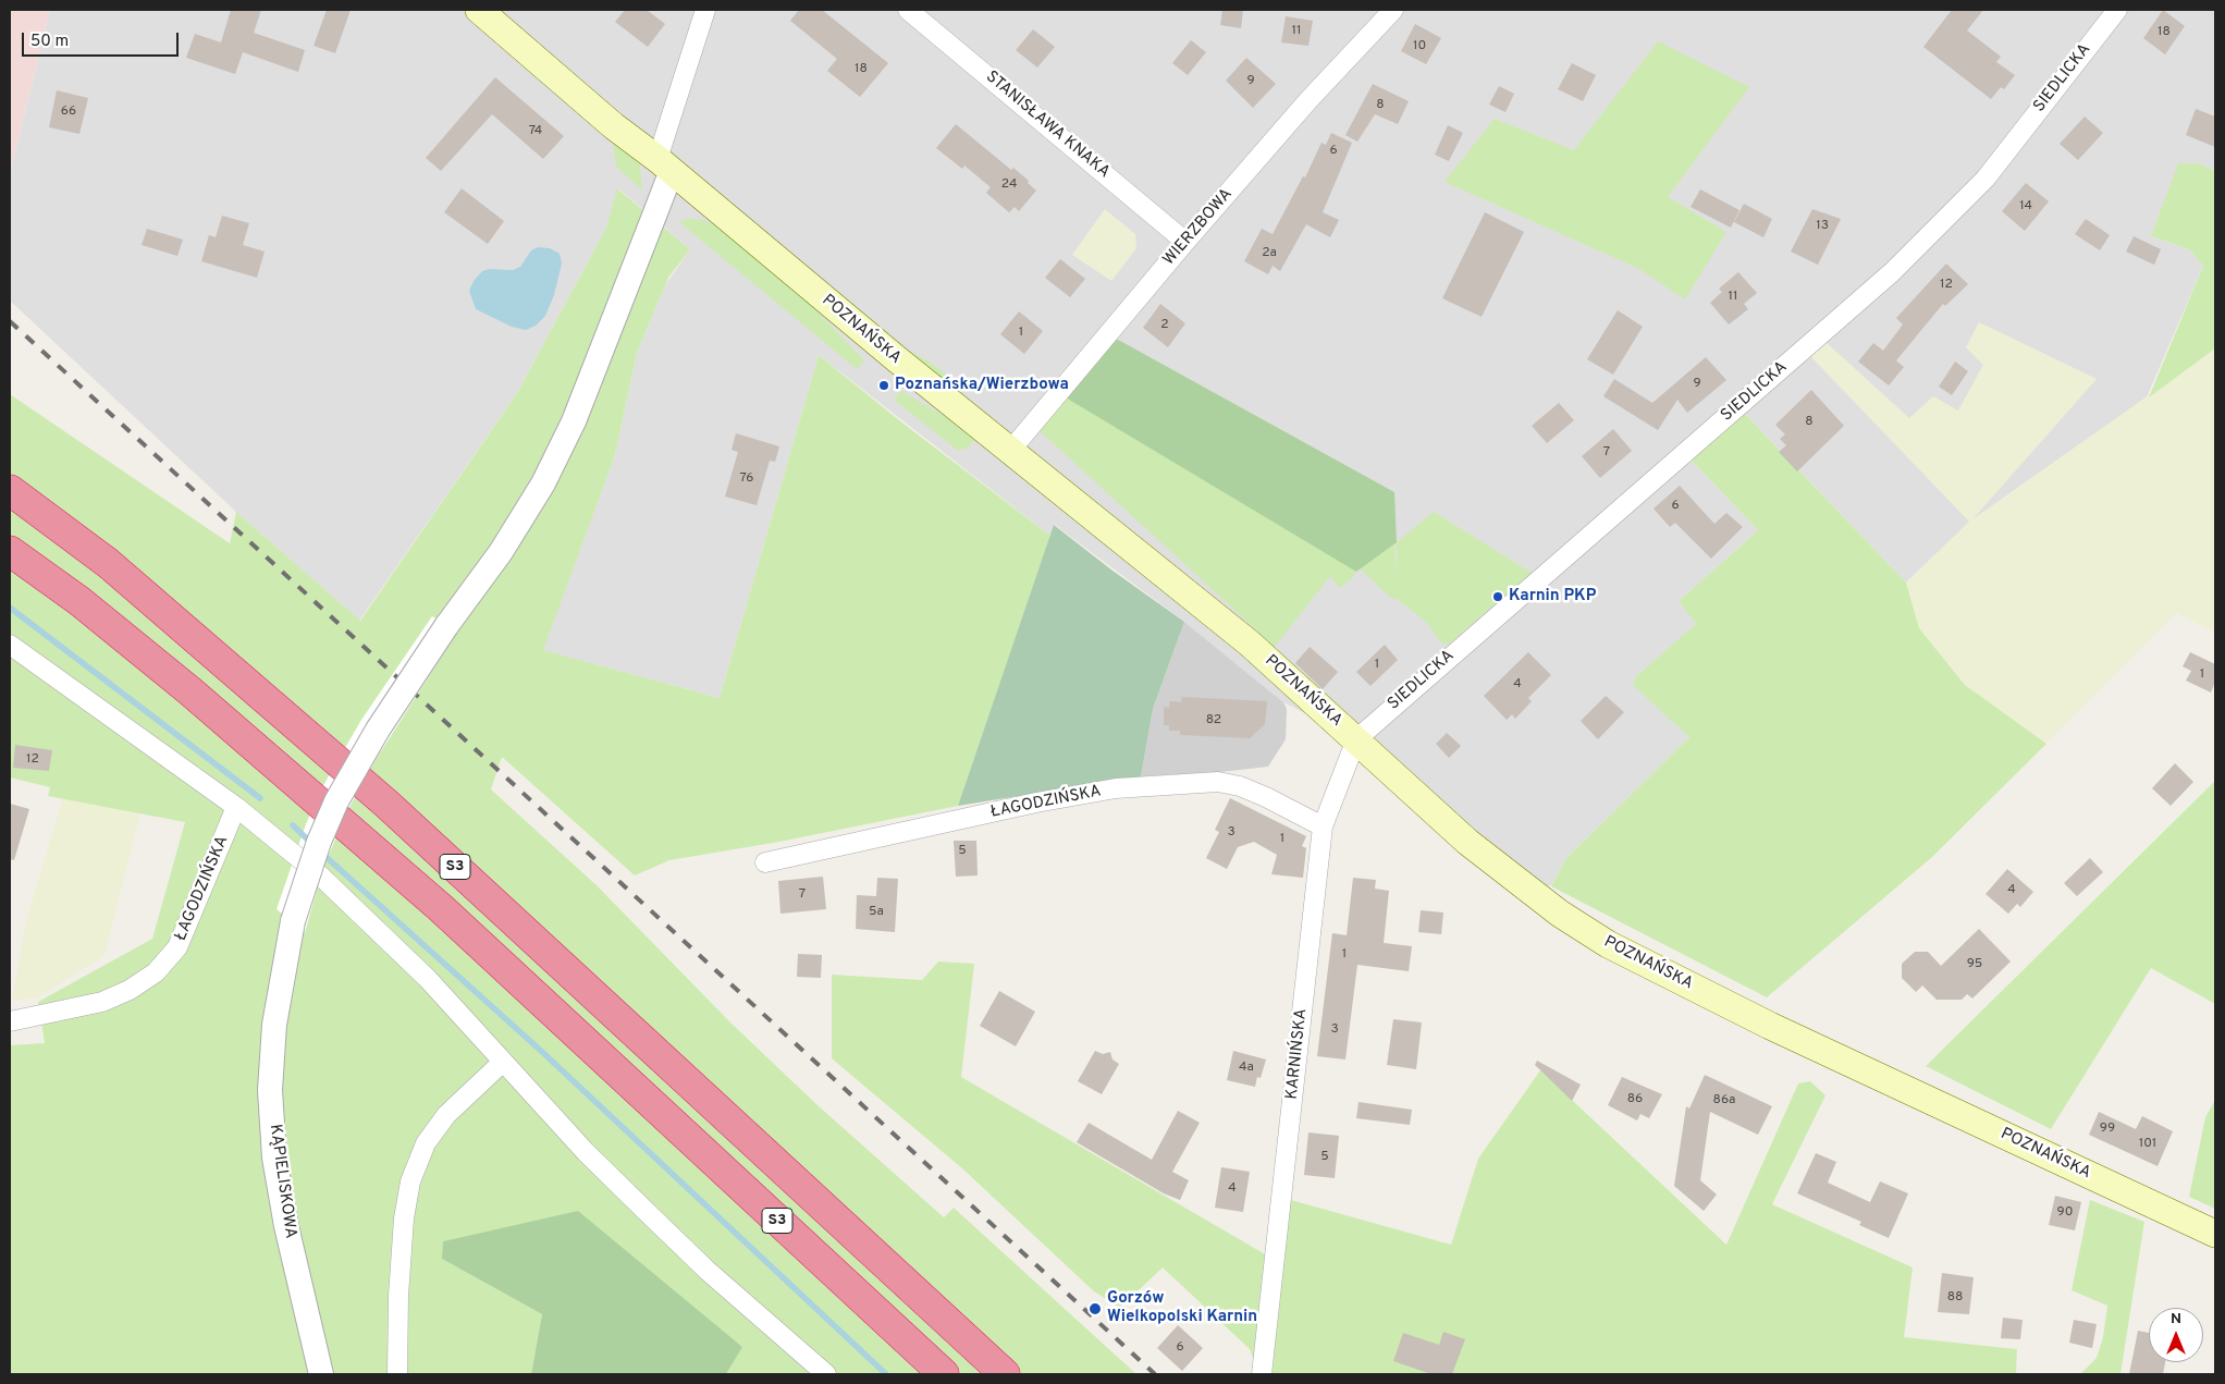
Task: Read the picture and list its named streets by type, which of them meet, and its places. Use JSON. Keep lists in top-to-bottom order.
{
  "streets": {
    "highway": ["S3"],
    "main road": ["POZNAŃSKA"],
    "street": [
      "SIEDLICKA",
      "STANISŁAWA KNAKA",
      "WIERZBOWA",
      "ŁAGODZIŃSKA",
      "KARNIŃSKA",
      "KĄPIELISKOWA"
    ]
  },
  "crossings": [
    ["SIEDLICKA", "POZNAŃSKA"],
    ["SIEDLICKA", "KARNIŃSKA"],
    ["STANISŁAWA KNAKA", "WIERZBOWA"],
    ["WIERZBOWA", "POZNAŃSKA"],
    ["POZNAŃSKA", "KARNIŃSKA"],
    ["POZNAŃSKA", "KĄPIELISKOWA"],
    ["ŁAGODZIŃSKA", "KARNIŃSKA"]
  ],
  "places": ["Poznańska/Wierzbowa", "Karnin PKP", "Gorzów Wielkopolski Karnin"],
  "house_numbers": [
    "11",
    "18",
    "10",
    "18",
    "9",
    "8",
    "66",
    "74",
    "6",
    "24",
    "14",
    "13",
    "2a",
    "12",
    "11",
    "2",
    "1",
    "9",
    "8",
    "7",
    "76",
    "6",
    "1",
    "1",
    "4",
    "82",
    "12",
    "3",
    "1",
    "5",
    "4",
    "7",
    "5a",
    "1",
    "95",
    "3",
    "4a",
    "86",
    "86a",
    "99",
    "101",
    "5",
    "4",
    "90",
    "88",
    "6"
  ],
  "scale_bar": "50 m",
  "north": "top"
}
